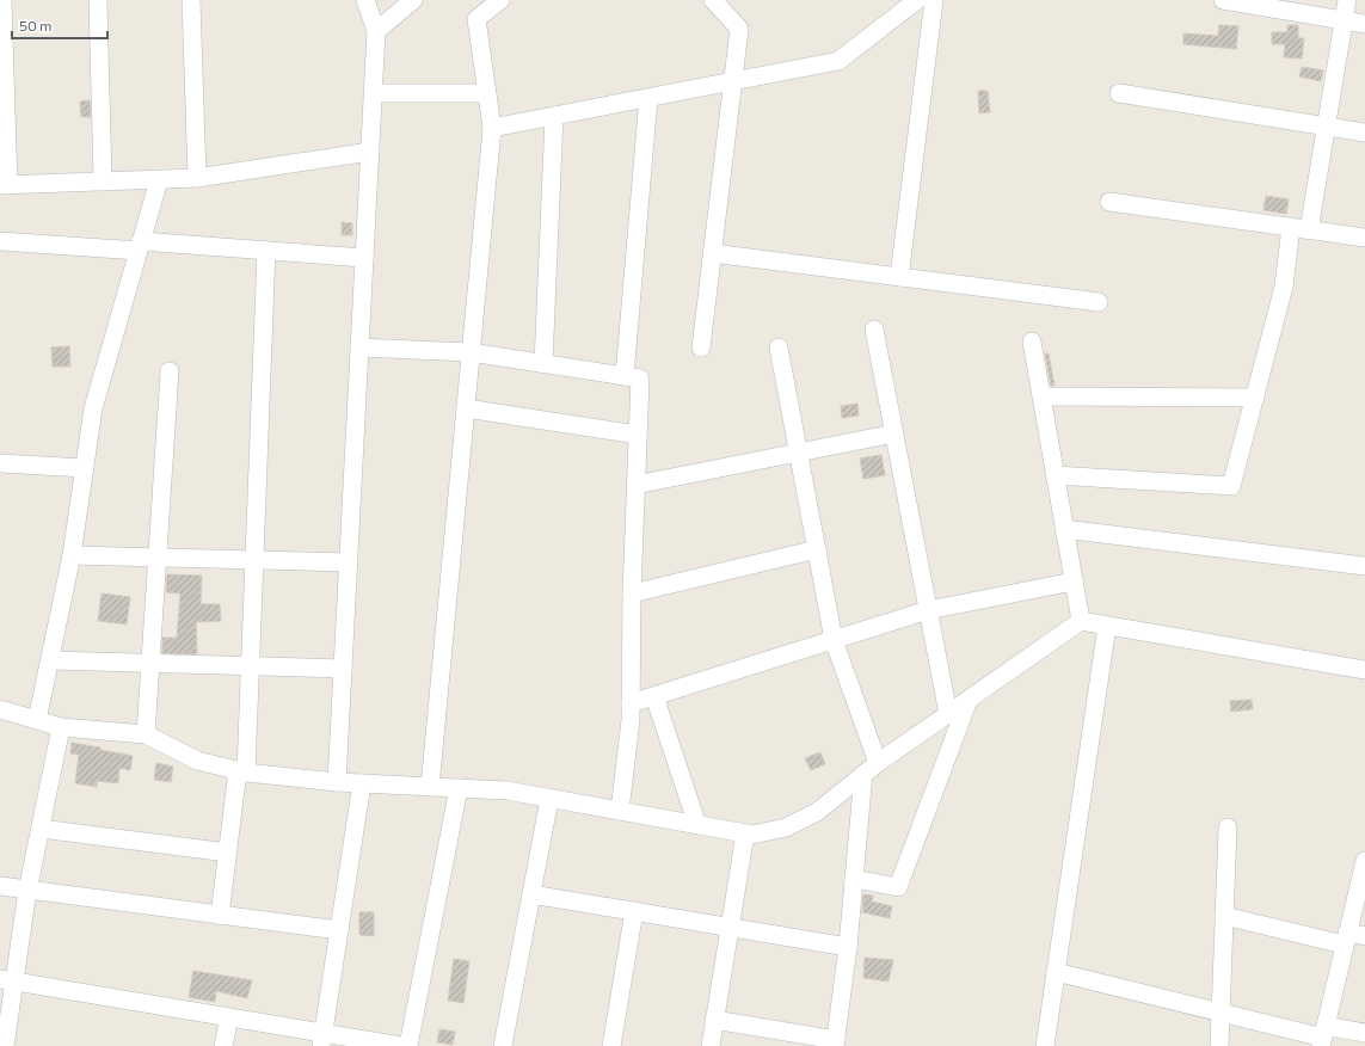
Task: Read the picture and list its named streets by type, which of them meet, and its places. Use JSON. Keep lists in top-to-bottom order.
{
  "scale_bar": "50 m"
}
